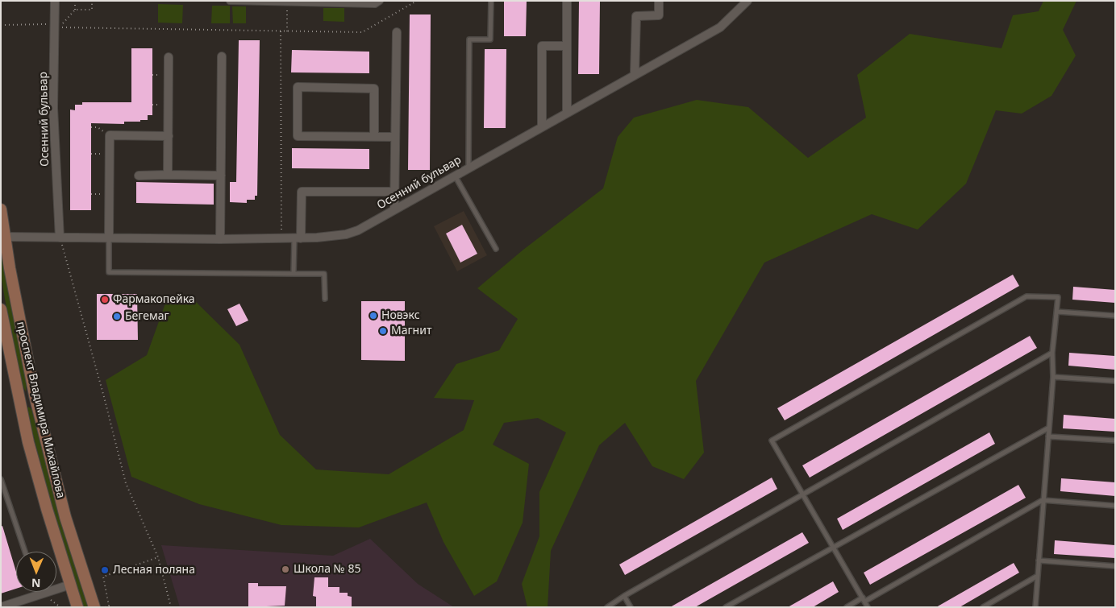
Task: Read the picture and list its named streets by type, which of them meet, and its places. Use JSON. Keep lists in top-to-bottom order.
{
  "streets": {
    "main road": ["проспект Владимира Михайлова"],
    "street": ["Осенний бульвар"]
  },
  "crossings": [
    ["Осенний бульвар", "проспект Владимира Михайлова"]
  ],
  "places": [
    "Фармакопейка",
    "Новэкс",
    "Бегемаг",
    "Магнит",
    "Школа № 85",
    "Лесная поляна"
  ],
  "north": "bottom"
}
